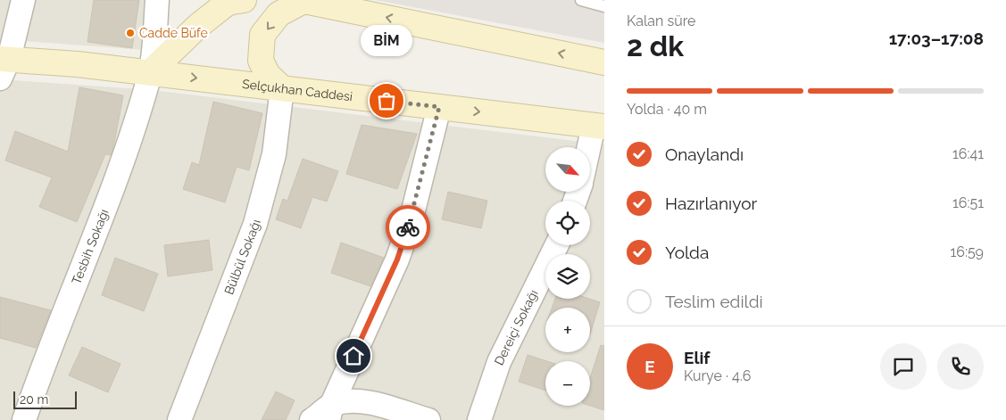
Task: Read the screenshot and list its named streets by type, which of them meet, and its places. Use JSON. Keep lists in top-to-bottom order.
{
  "streets": {
    "street": [
      "Selçukhan Caddesi",
      "Tesbih Sokağı",
      "Bülbül Sokağı",
      "Dereiçi Sokağı"
    ]
  },
  "crossings": [
    ["Selçukhan Caddesi", "Tesbih Sokağı"],
    ["Selçukhan Caddesi", "Bülbül Sokağı"]
  ],
  "places": ["Cadde Büfe", "BİM"],
  "scale_bar": "20 m",
  "north": "bottom right",
  "page": {
    "heading": ["2 dk", "Kalan süre", "17:03–17:08"],
    "panel": ["Elif", "Kurye · 4.6"],
    "bubble": "BİM",
    "bar": "Yolda · 40 m",
    "list": [
      ["Onaylandı", "16:41"],
      ["Hazırlanıyor", "16:51"],
      ["Yolda", "16:59"],
      "Teslim edildi"
    ],
    "map_buttons": ["+", "−"],
    "round": "E",
    "scale": "20 m"
  }
}
